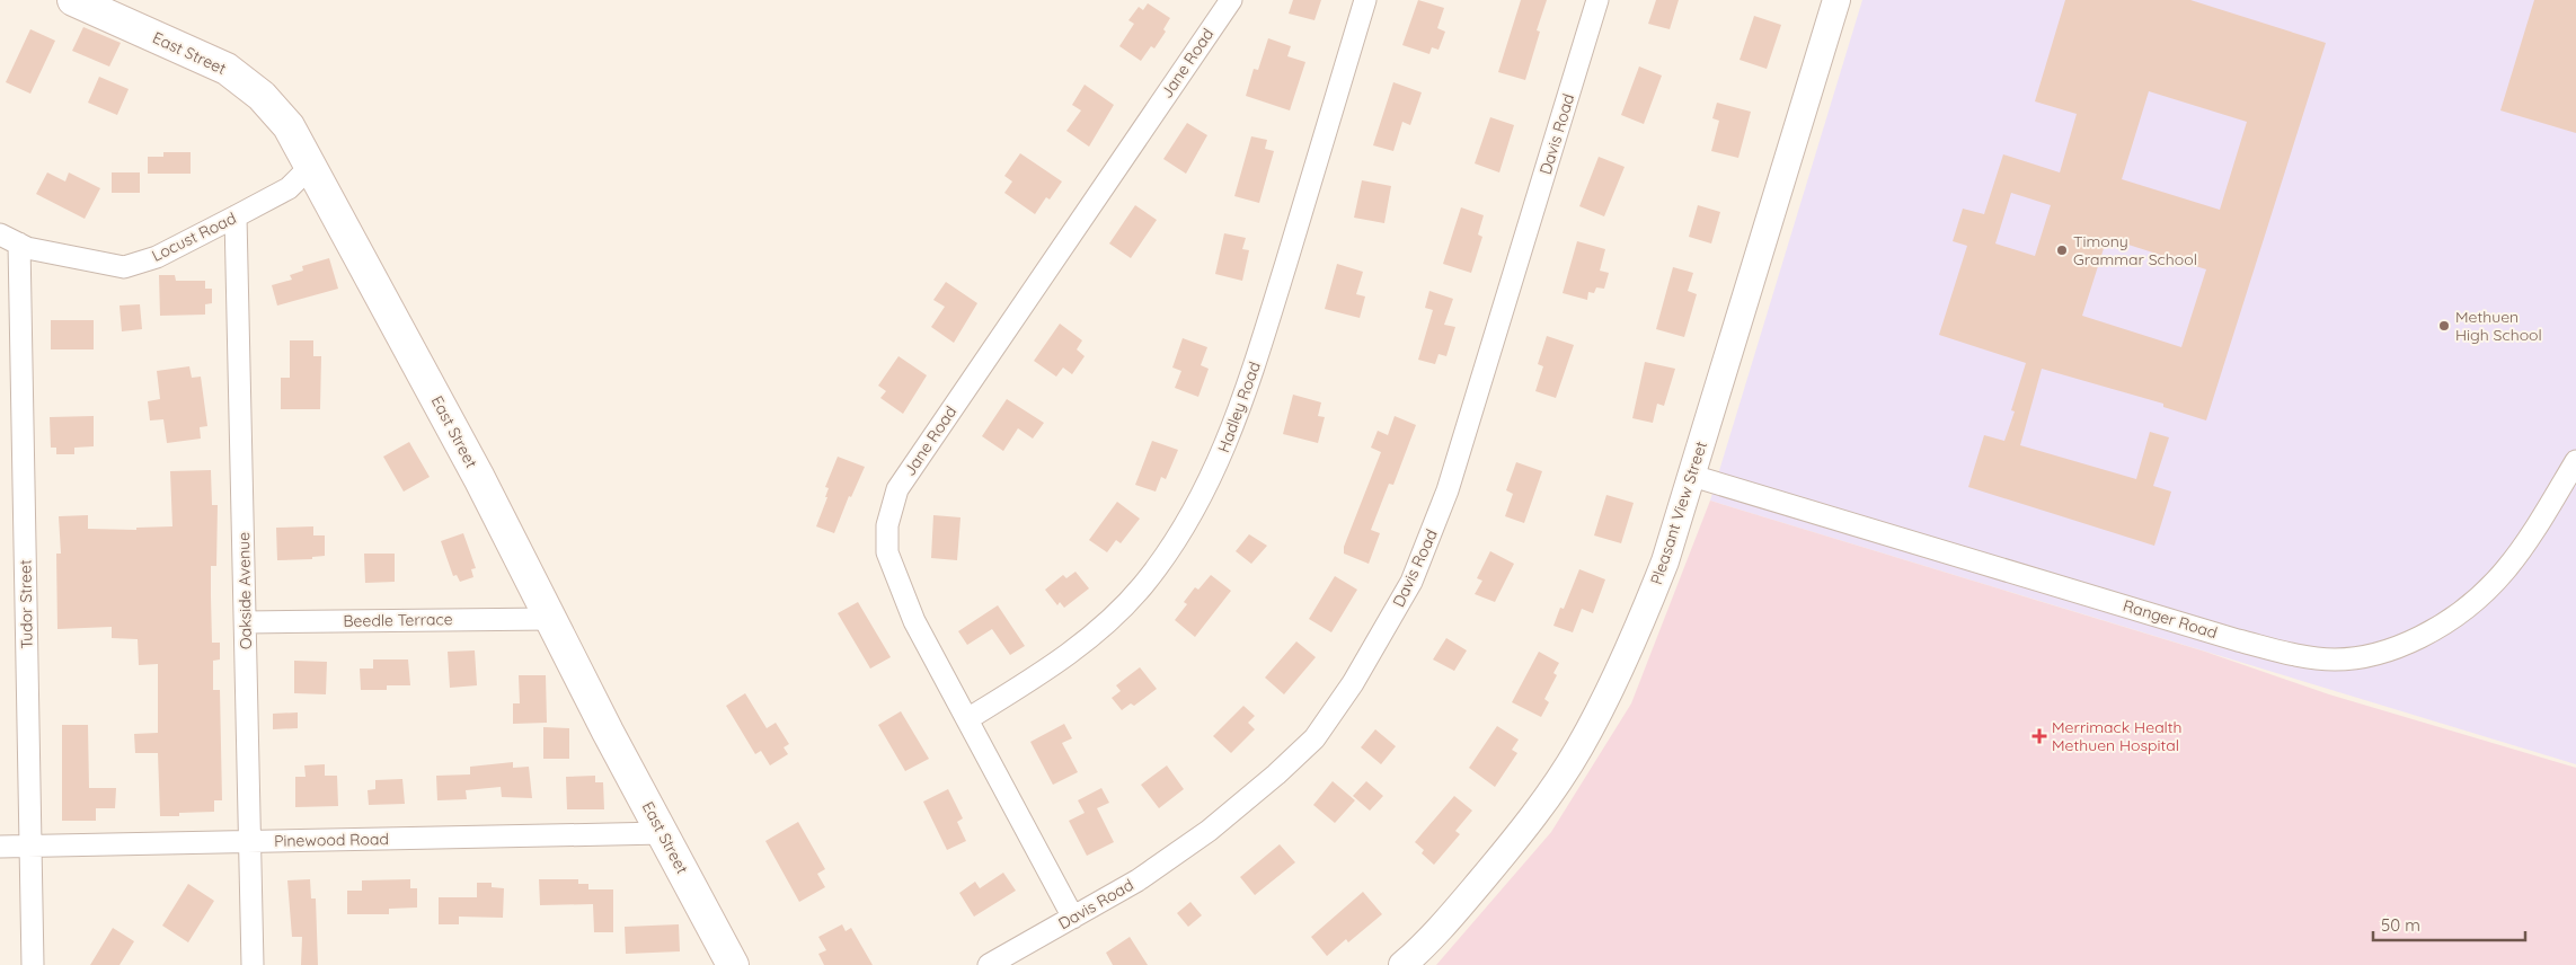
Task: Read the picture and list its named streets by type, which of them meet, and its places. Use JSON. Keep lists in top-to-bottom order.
{
  "streets": {
    "main road": ["East Street"],
    "street": [
      "Jane Road",
      "Davis Road",
      "Locust Road",
      "Hadley Road",
      "Pleasant View Street",
      "Oakside Avenue",
      "Tudor Street",
      "Ranger Road",
      "Beedle Terrace",
      "Pinewood Road"
    ]
  },
  "crossings": [
    ["East Street", "Locust Road"],
    ["East Street", "Beedle Terrace"],
    ["East Street", "Pinewood Road"],
    ["Jane Road", "Davis Road"],
    ["Jane Road", "Hadley Road"],
    ["Locust Road", "Oakside Avenue"],
    ["Locust Road", "Tudor Street"],
    ["Pleasant View Street", "Ranger Road"],
    ["Oakside Avenue", "Beedle Terrace"],
    ["Oakside Avenue", "Pinewood Road"],
    ["Tudor Street", "Pinewood Road"]
  ],
  "places": {
    "other": ["Timony Grammar School", "Methuen High School"],
    "health": ["Merrimack Health Methuen Hospital"]
  },
  "scale_bar": "50 m"
}
